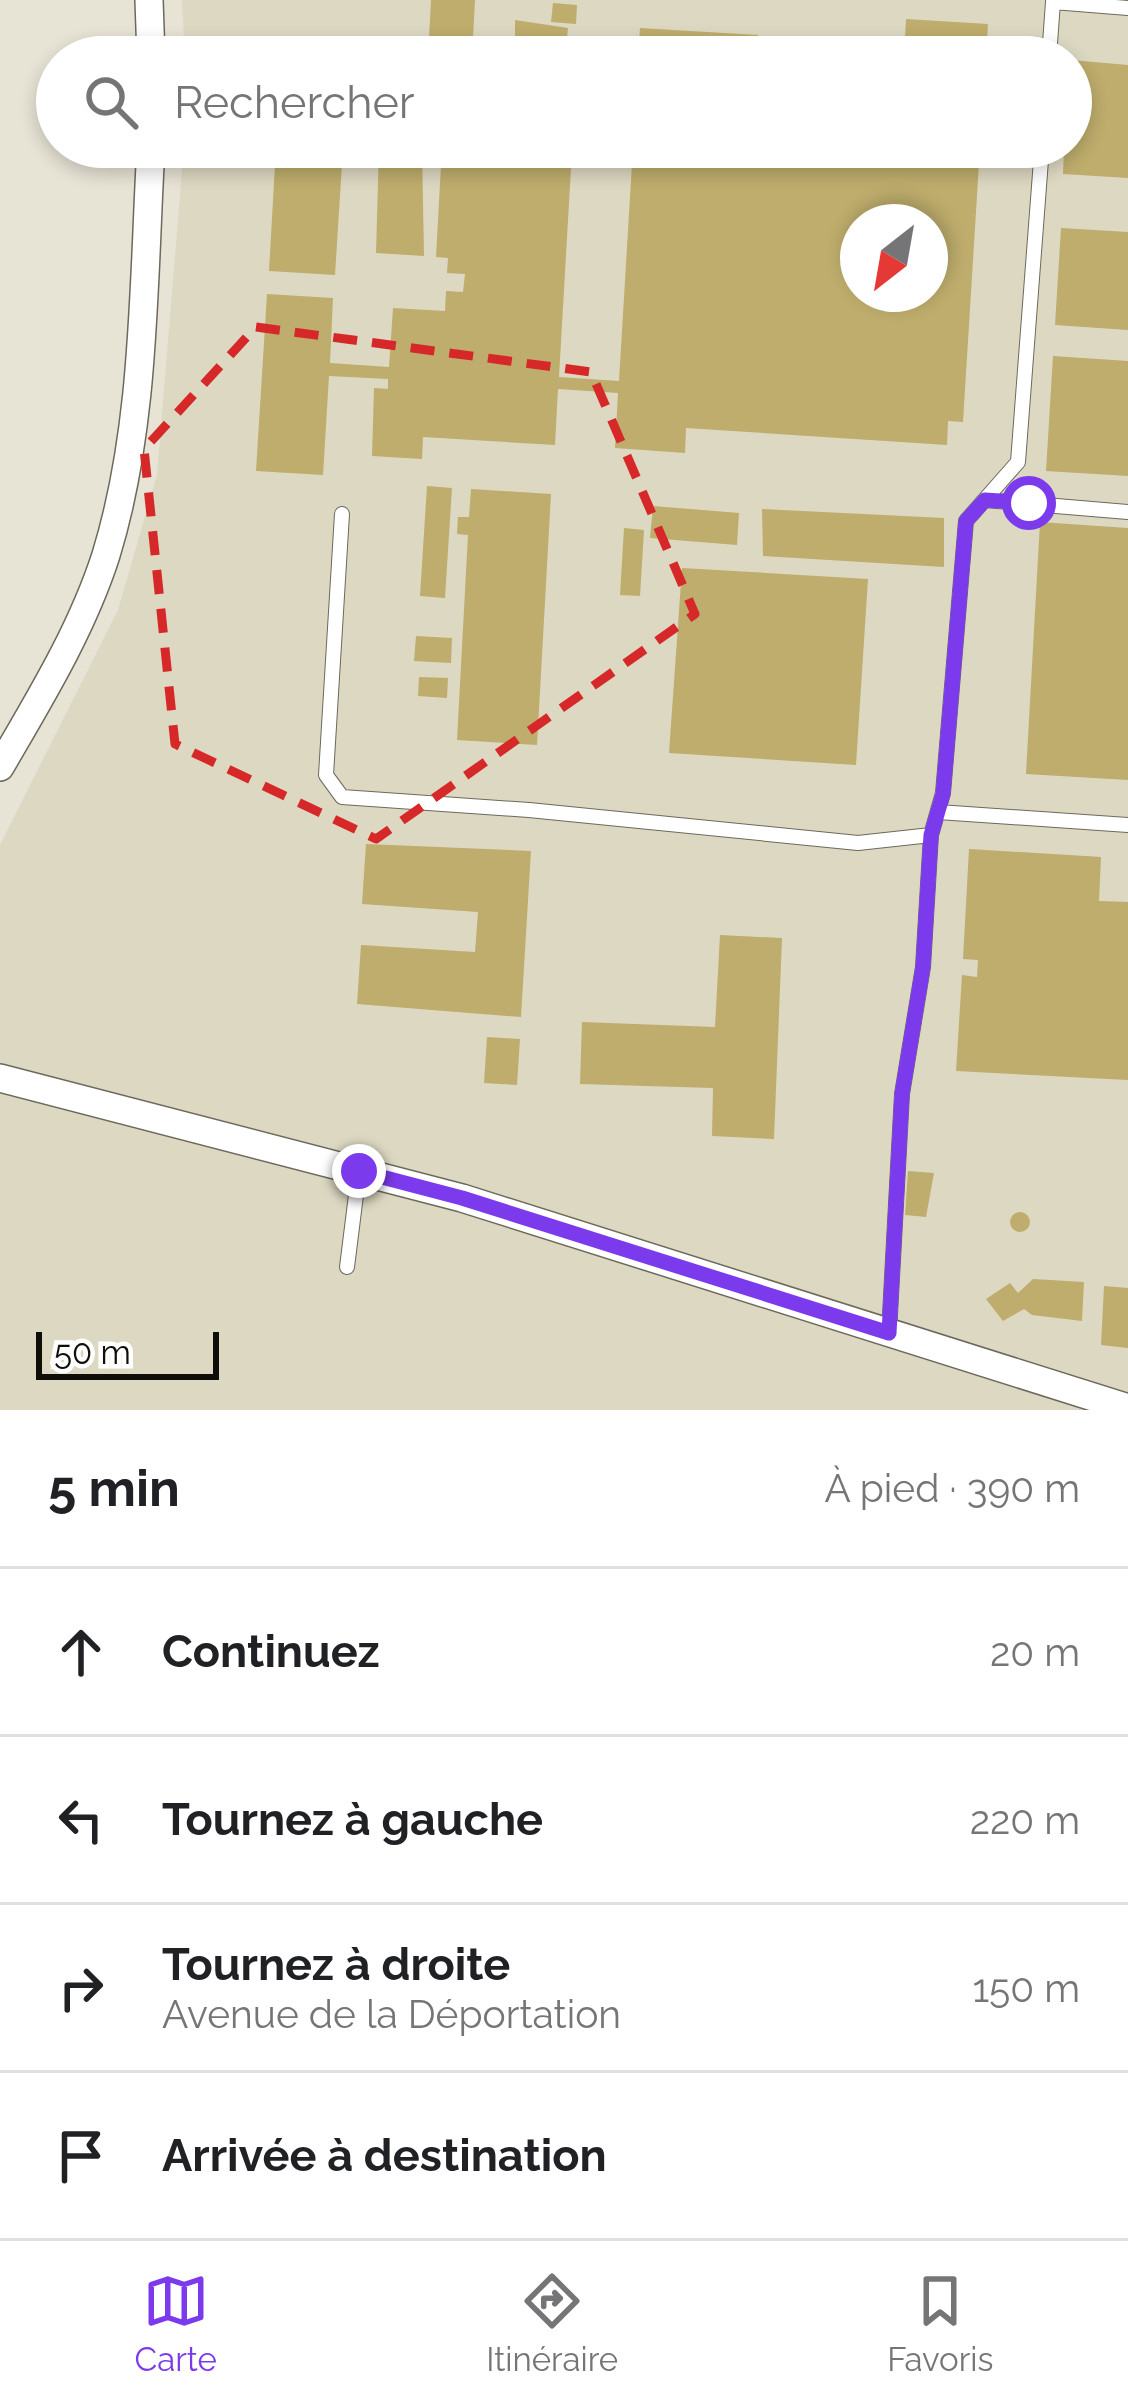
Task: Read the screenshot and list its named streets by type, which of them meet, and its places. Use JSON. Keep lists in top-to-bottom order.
{
  "scale_bar": "50 m",
  "north": "bottom left",
  "page": {
    "search": "Rechercher",
    "scale": "50 m",
    "heading": ["5 min", "À pied · 390 m"],
    "list": [
      ["Continuez", "20 m"],
      ["Tournez à gauche", "220 m"],
      ["Tournez à droite", "Avenue de la Déportation", "150 m"],
      "Arrivée à destination"
    ],
    "nav": ["Carte", "Itinéraire", "Favoris"]
  }
}
